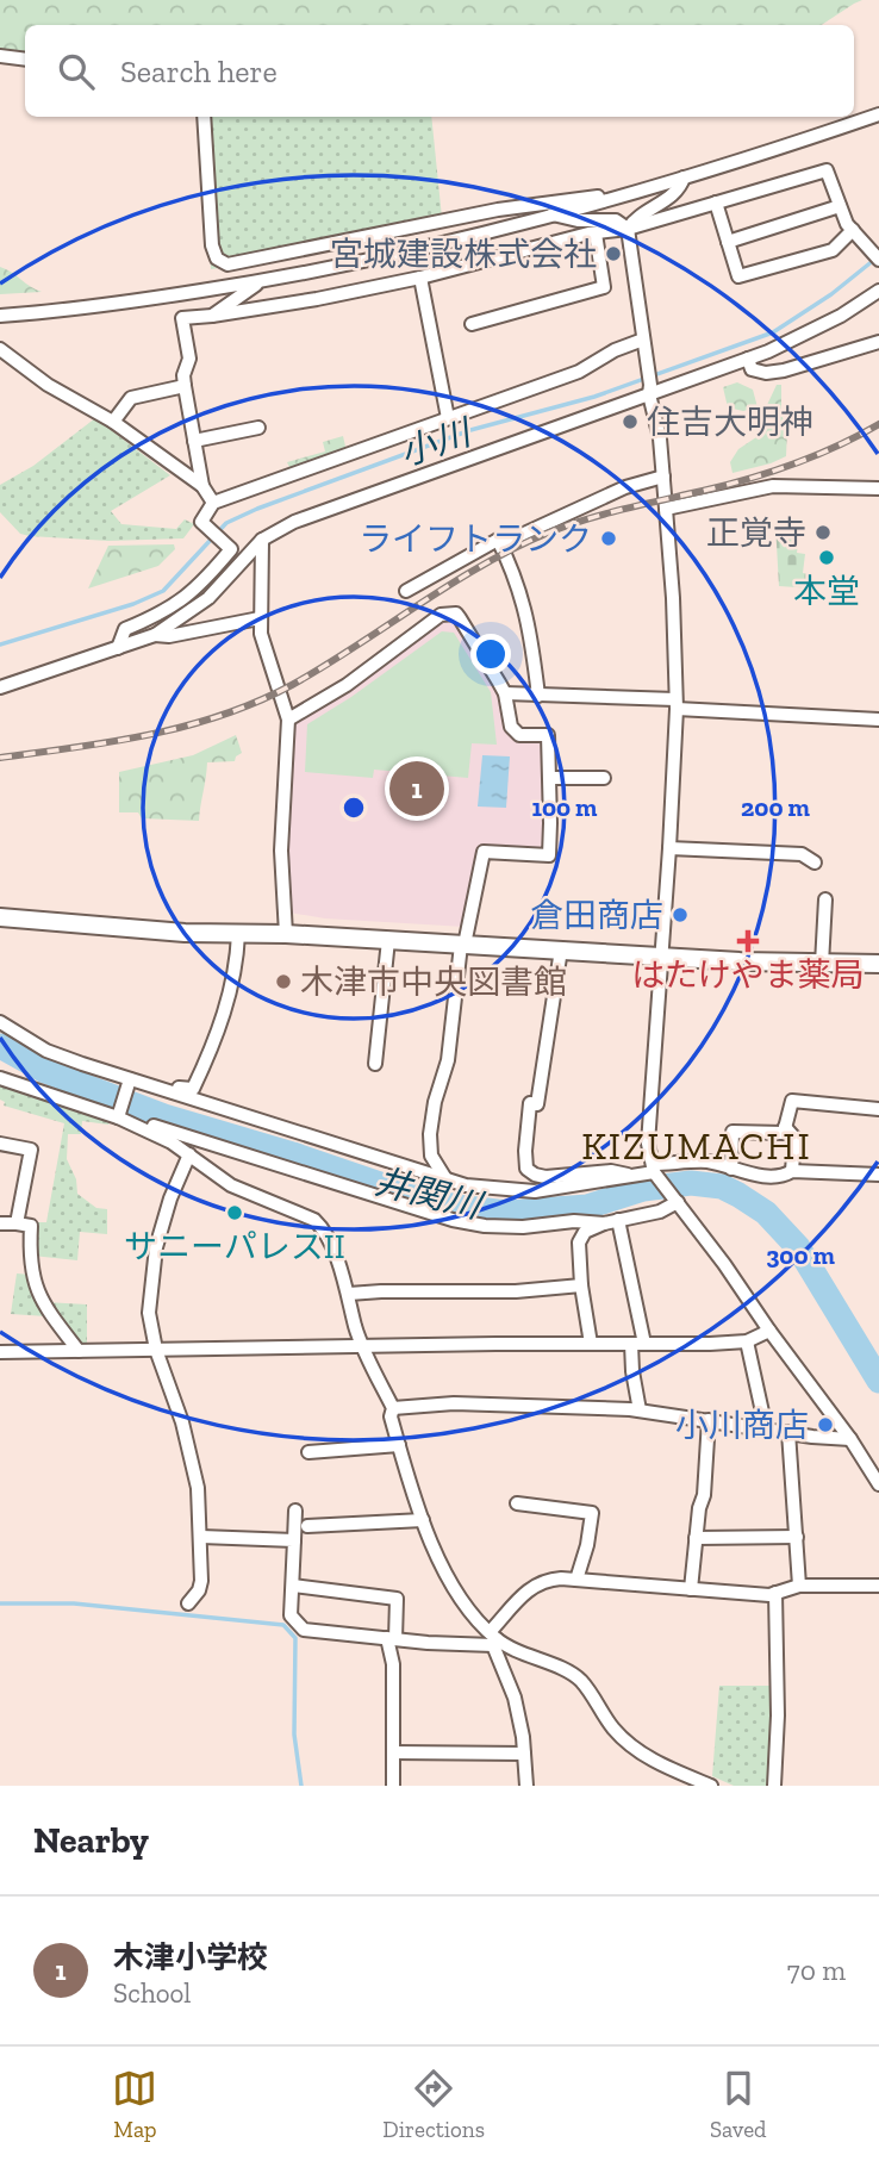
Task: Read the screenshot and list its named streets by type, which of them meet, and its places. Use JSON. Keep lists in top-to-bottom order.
{
  "districts": ["KIZUMACHI"],
  "water": ["小川", "井関川"],
  "places": {
    "other": [
      "宮城建設株式会社",
      "住吉大明神",
      "正覚寺",
      "ライフトランク",
      "本堂",
      "倉田商店",
      "木津市中央図書館",
      "サニーパレスII",
      "小川商店"
    ],
    "health": ["はたけやま薬局"]
  },
  "page": {
    "search": "Search here",
    "pins": "1",
    "heading": "Nearby",
    "list": [
      {
        "mark": "1",
        "name": "木津小学校",
        "note": "School",
        "value": "70 m"
      }
    ],
    "nav": ["Map", "Directions", "Saved"]
  },
  "rings": ["100 m", "200 m", "300 m"]
}
